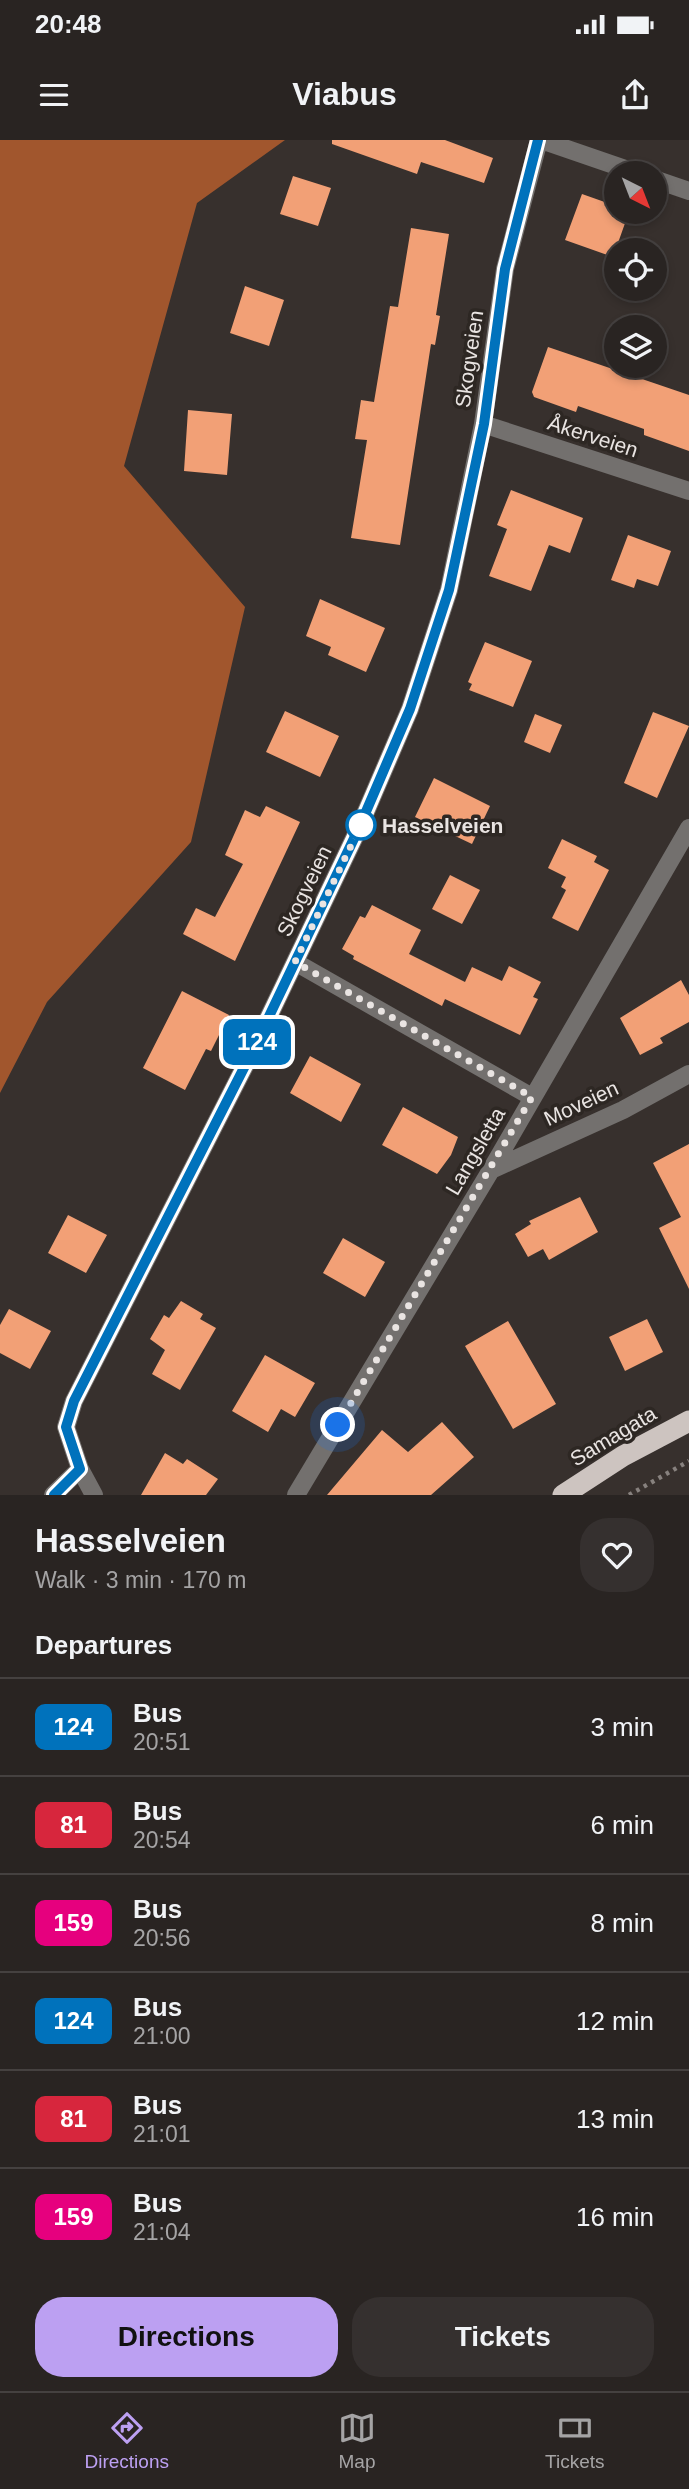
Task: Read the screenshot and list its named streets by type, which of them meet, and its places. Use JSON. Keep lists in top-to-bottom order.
{
  "streets": {
    "highway": ["Samagata"],
    "street": [
      "Skogveien",
      "Åkerveien",
      "Moveien",
      "Langsletta"
    ]
  },
  "crossings": [
    ["Skogveien", "Åkerveien"],
    ["Moveien", "Langsletta"]
  ],
  "places": ["Hasselveien"],
  "lines": ["bus line 124"],
  "north": "bottom right",
  "page": {
    "status": "20:48",
    "header": "Viabus",
    "on_map": "124",
    "heading": [
      ["Hasselveien", "Walk · 3 min · 170 m"],
      "Departures"
    ],
    "list": [
      {
        "mark": "124",
        "name": "Bus",
        "note": "20:51",
        "value": "3 min"
      },
      {
        "mark": "81",
        "name": "Bus",
        "note": "20:54",
        "value": "6 min"
      },
      {
        "mark": "159",
        "name": "Bus",
        "note": "20:56",
        "value": "8 min"
      },
      {
        "mark": "124",
        "name": "Bus",
        "note": "21:00",
        "value": "12 min"
      },
      {
        "mark": "81",
        "name": "Bus",
        "note": "21:01",
        "value": "13 min"
      },
      {
        "mark": "159",
        "name": "Bus",
        "note": "21:04",
        "value": "16 min"
      }
    ],
    "buttons": ["Directions", "Tickets"],
    "tabs": ["Directions", "Map", "Tickets"]
  }
}
